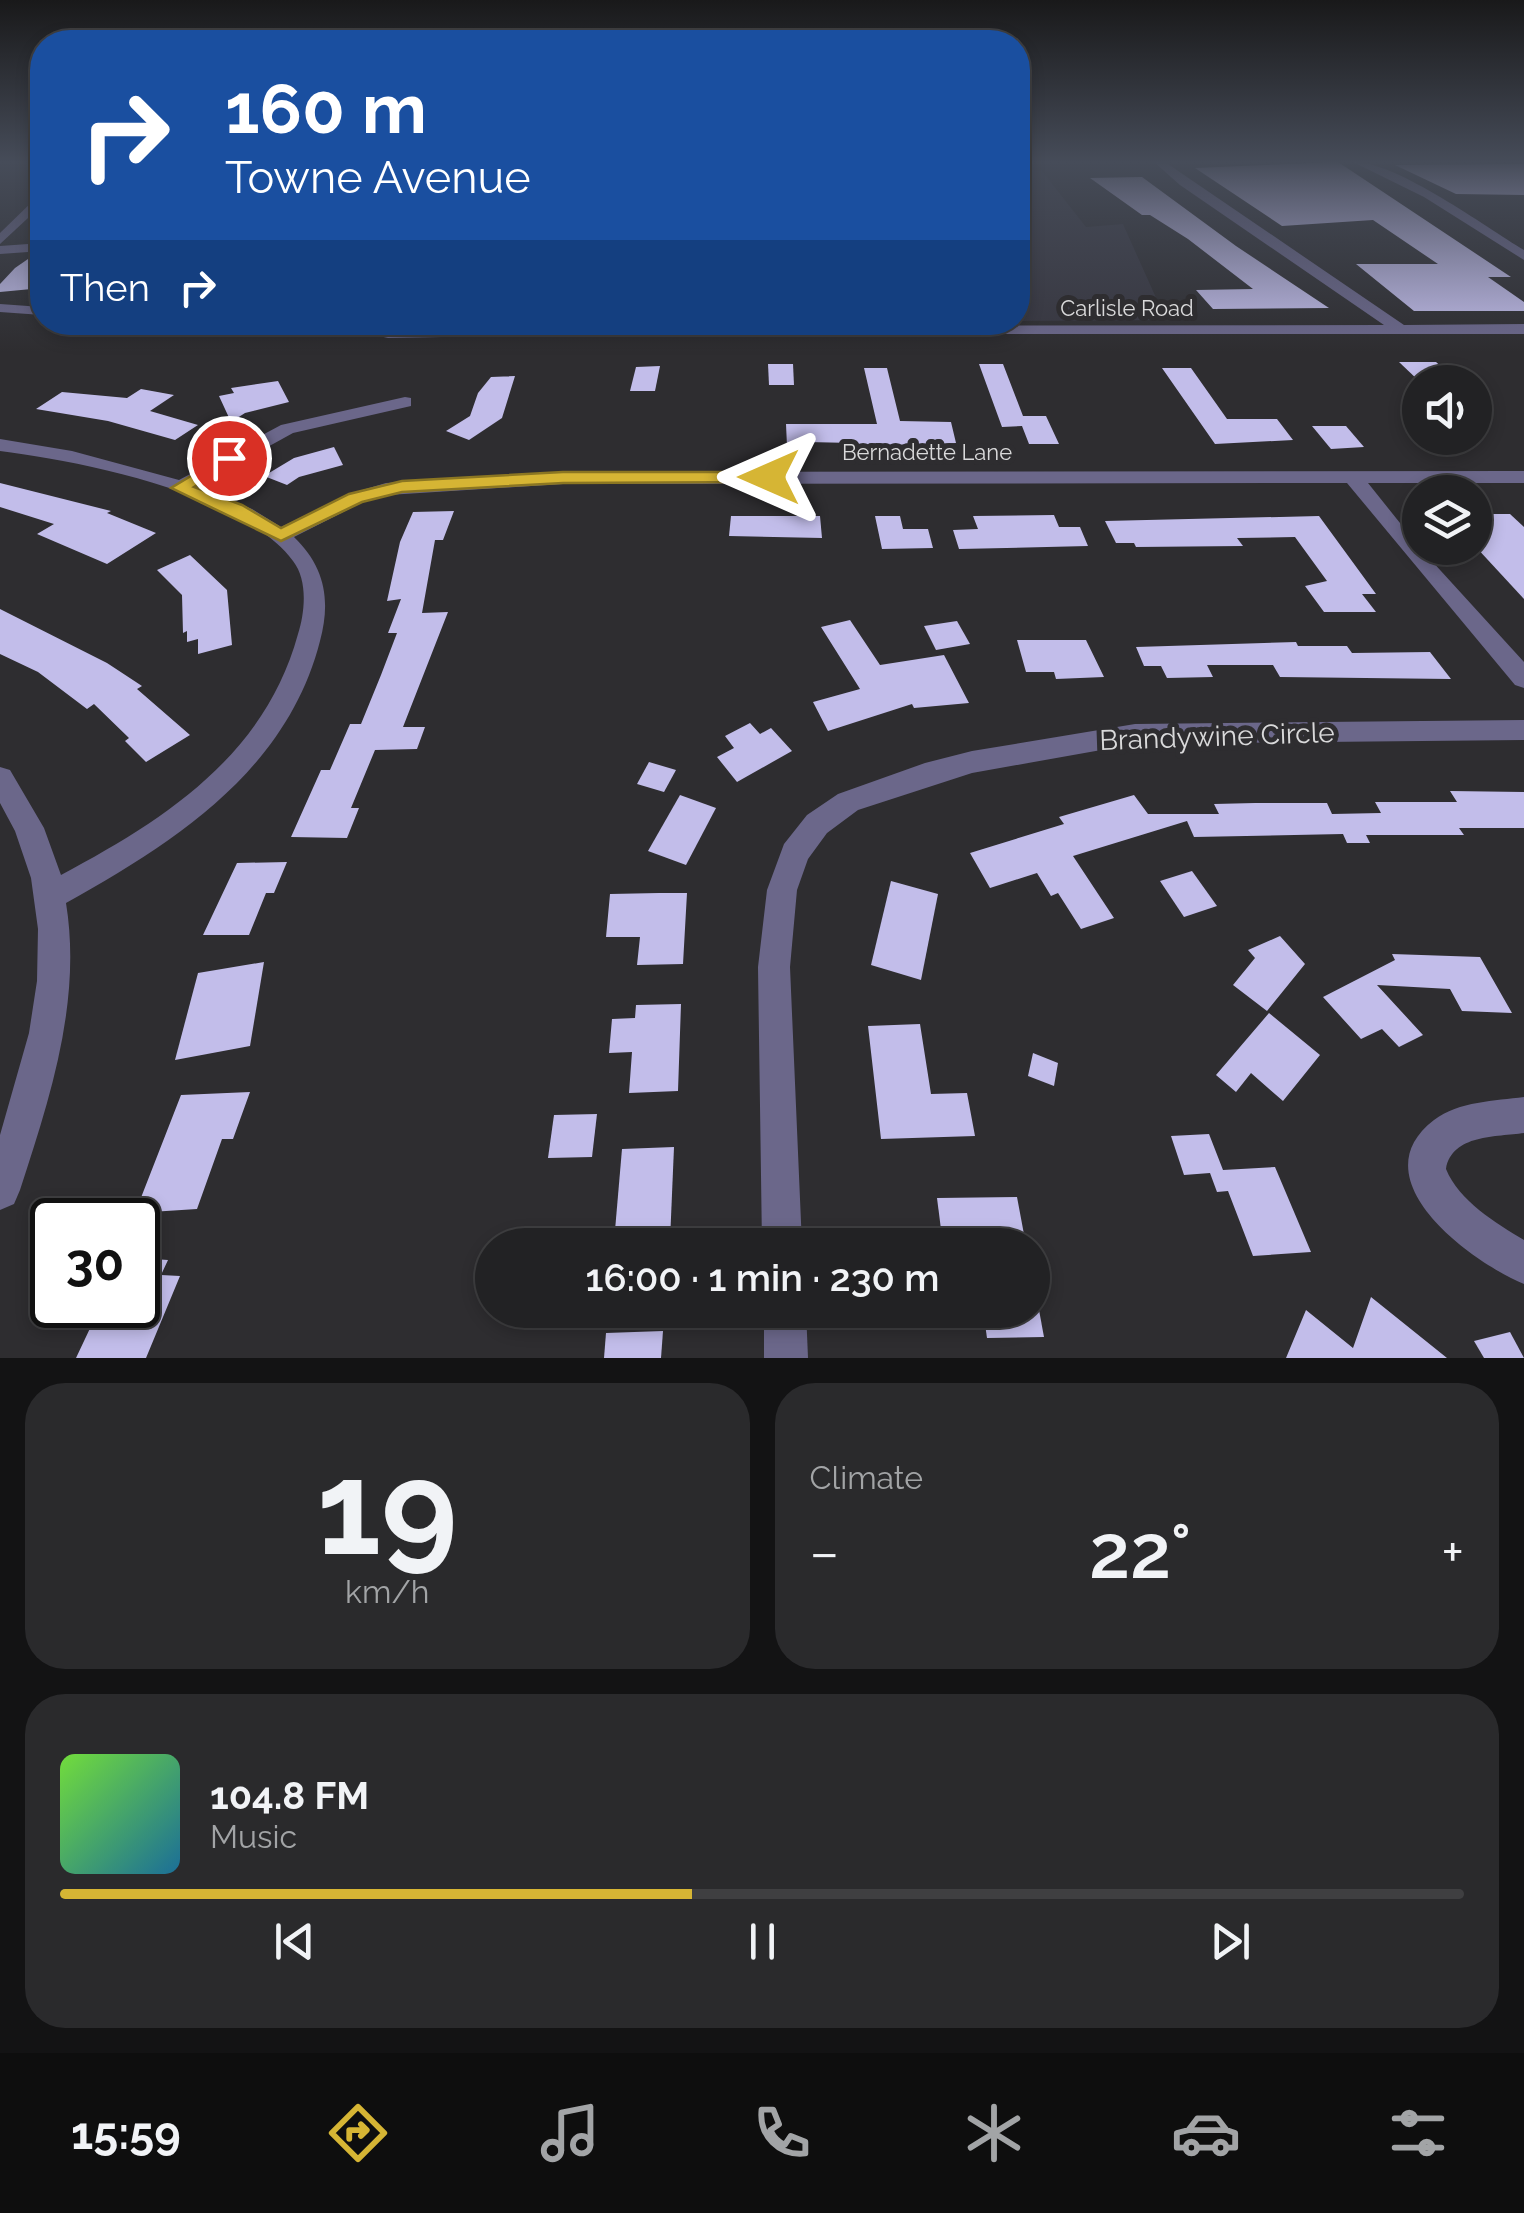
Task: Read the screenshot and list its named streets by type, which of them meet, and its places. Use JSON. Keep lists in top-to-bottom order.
{
  "streets": {
    "street": ["Carlisle Road", "Bernadette Lane", "Brandywine Circle"]
  },
  "page": {
    "turn": ["160 m", "Towne Avenue"],
    "then": "Then",
    "limit": "30",
    "trip": "16:00 · 1 min · 230 m",
    "tile": [
      ["19", "km/h"],
      "Climate"
    ],
    "heat": ["−", "22°", "+"],
    "song": ["104.8 FM", "Music"],
    "tabs": "15:59"
  }
}
